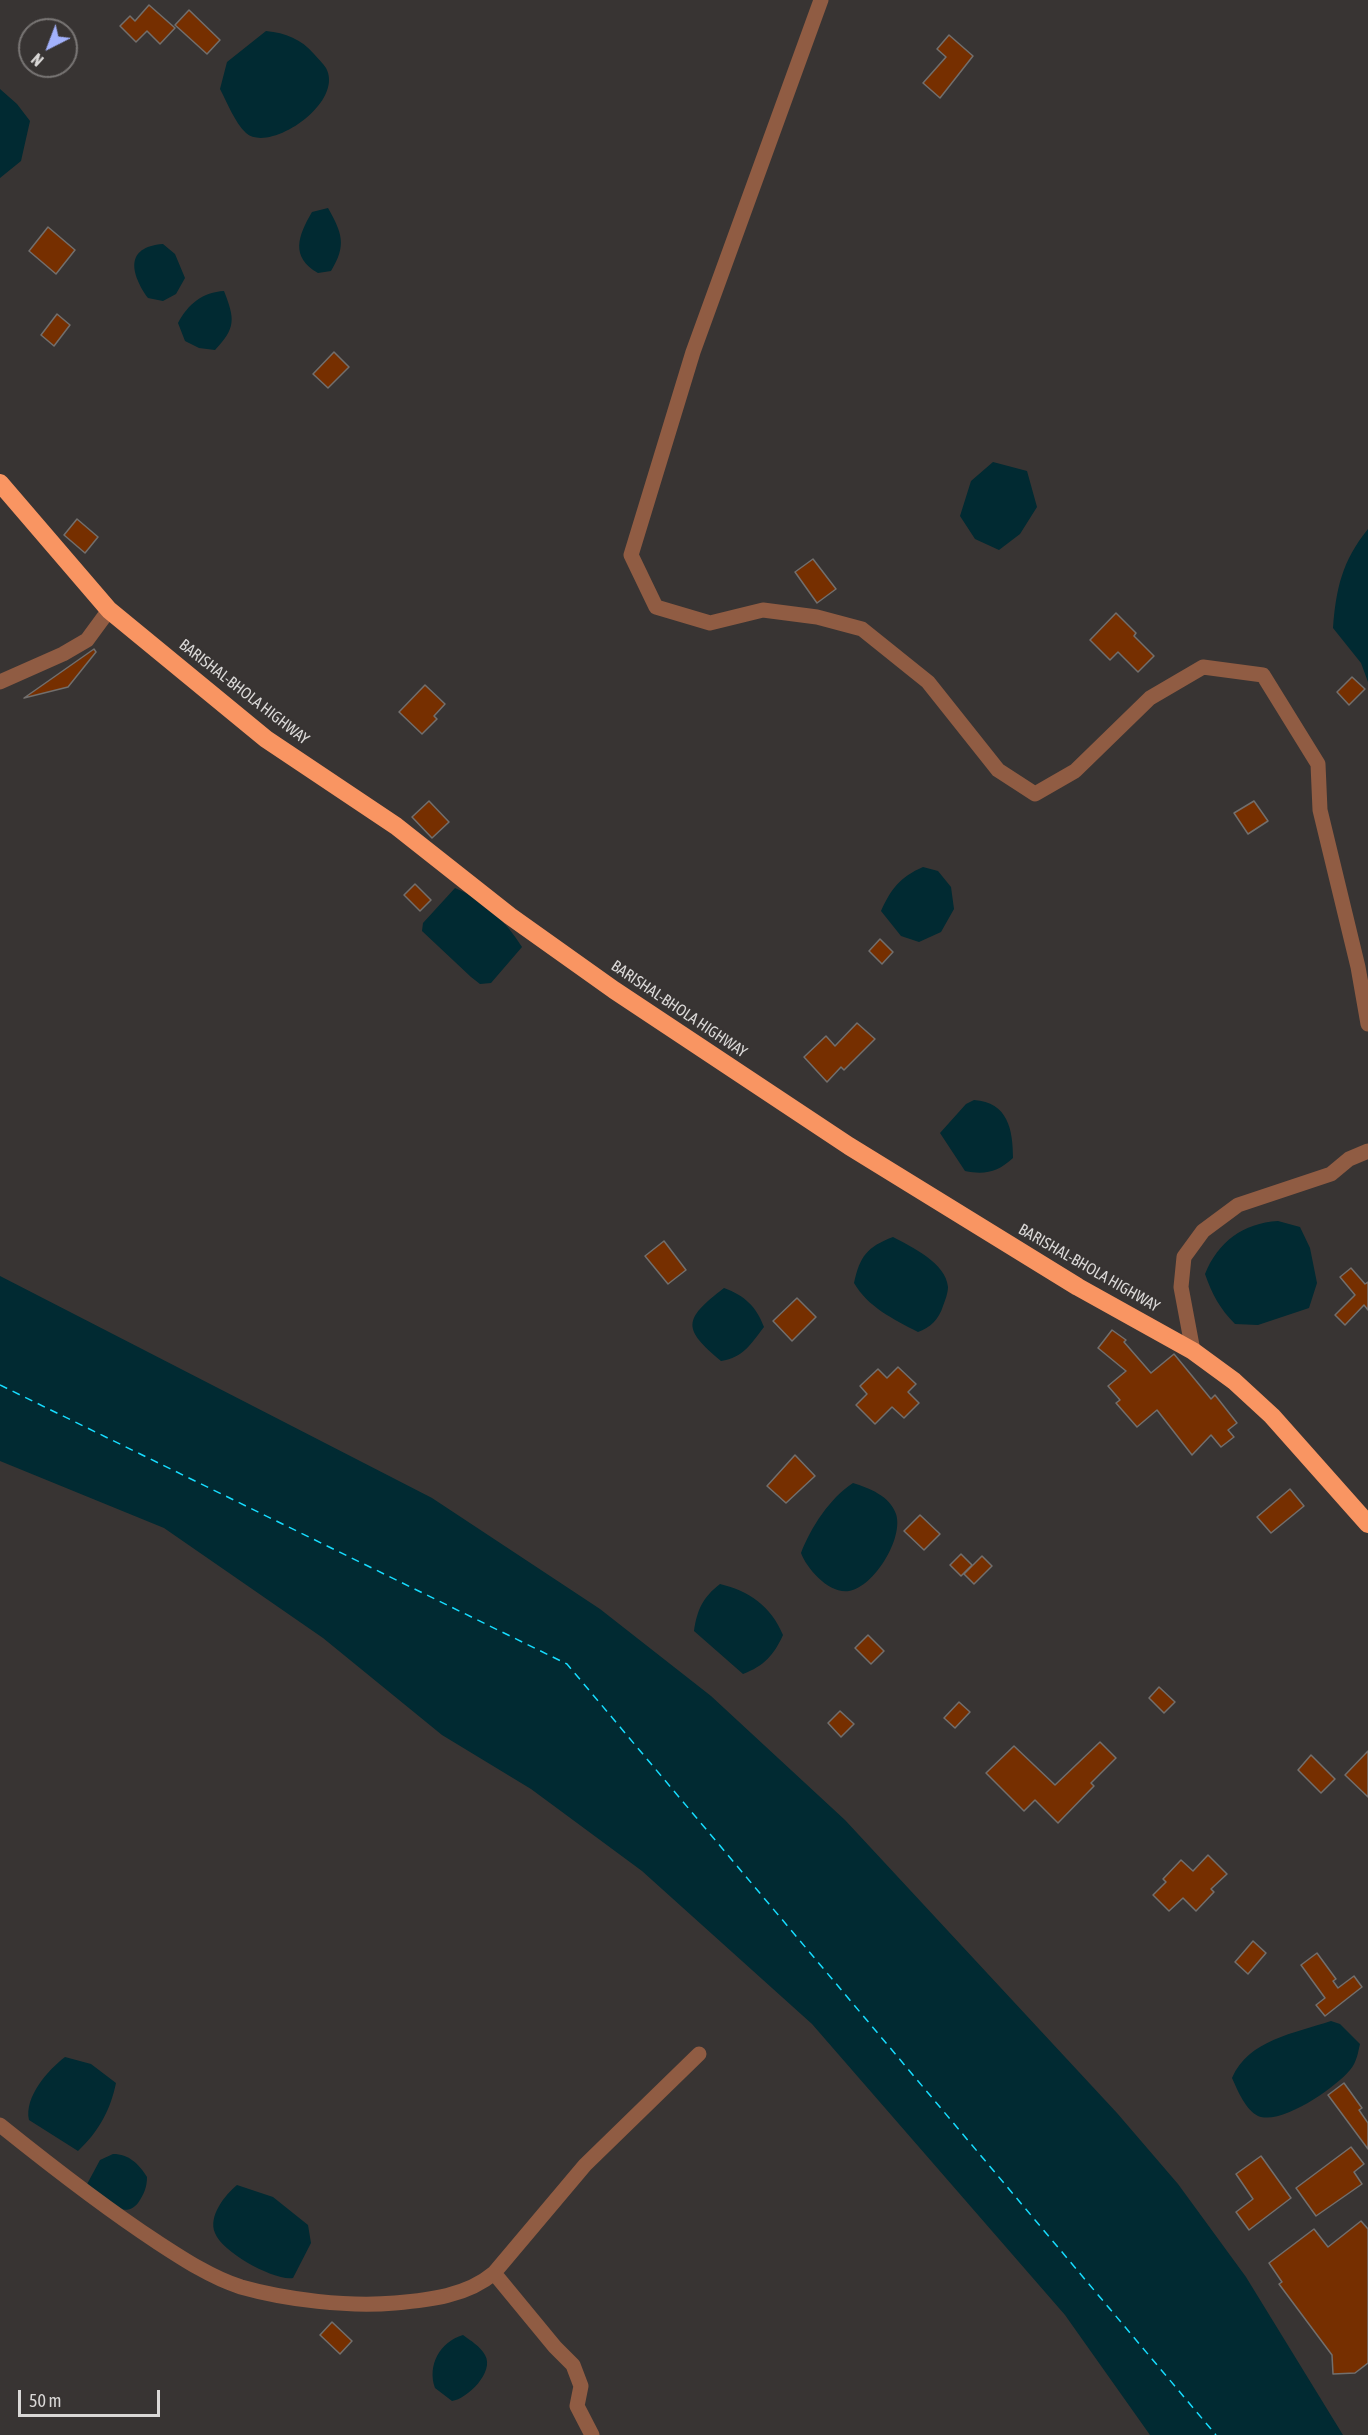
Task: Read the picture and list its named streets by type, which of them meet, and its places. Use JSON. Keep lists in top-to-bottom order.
{
  "streets": {
    "highway": ["BARISHAL-BHOLA HIGHWAY"]
  },
  "scale_bar": "50 m",
  "north": "bottom left"
}
